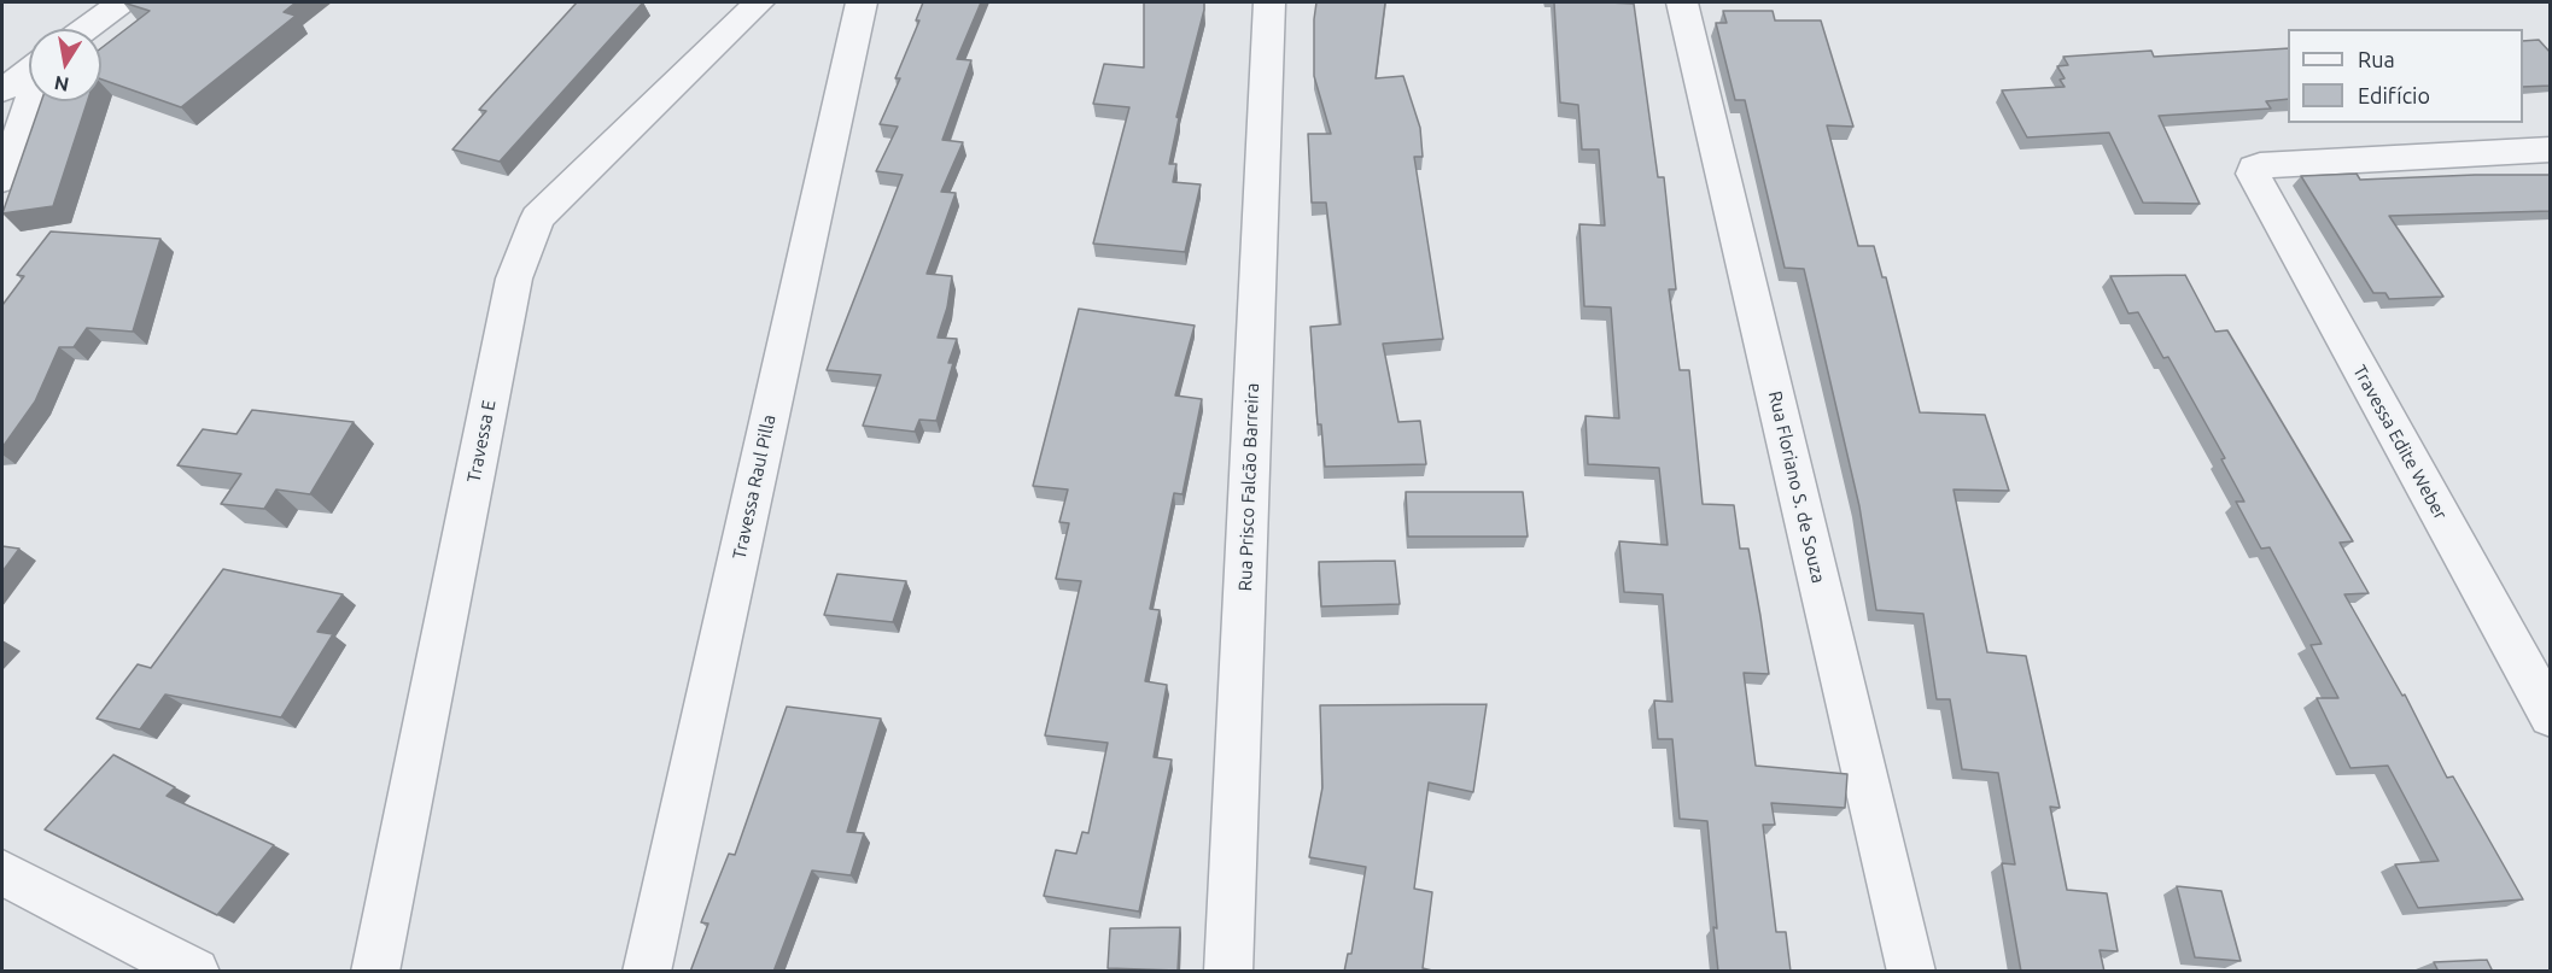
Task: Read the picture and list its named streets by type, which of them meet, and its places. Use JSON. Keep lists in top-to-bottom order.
{
  "streets": {
    "street": [
      "Travessa E",
      "Travessa Edite Weber",
      "Travessa Raul Pilla",
      "Rua Prisco Falcão Barreira",
      "Rua Floriano S. de Souza"
    ]
  },
  "legend": ["Rua", "Edifício"],
  "north": "bottom"
}
